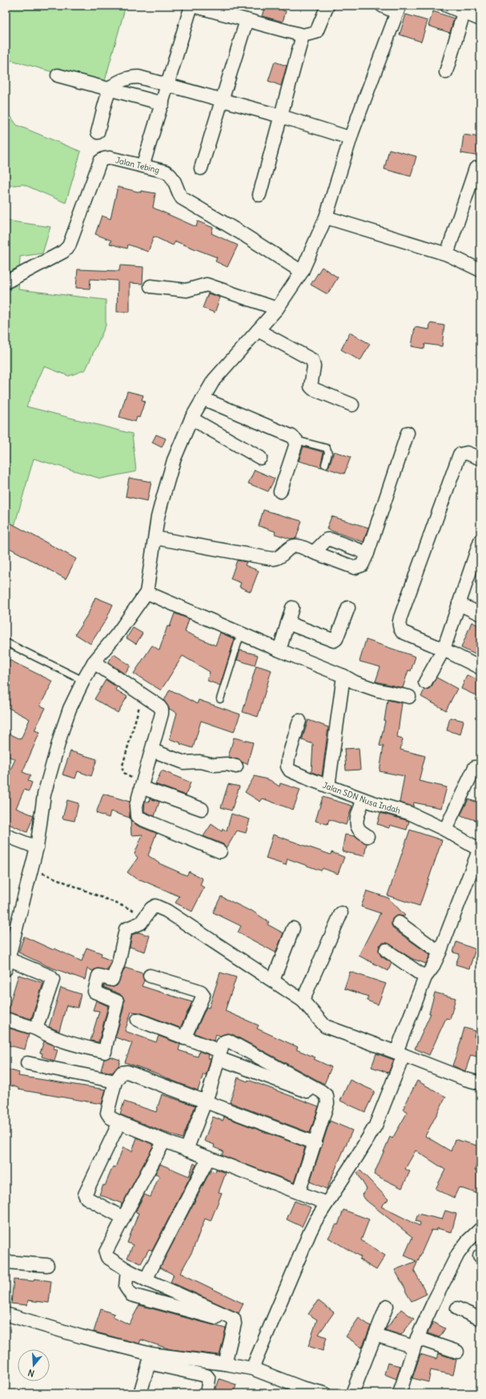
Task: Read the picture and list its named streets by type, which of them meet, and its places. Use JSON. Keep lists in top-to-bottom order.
{
  "streets": {
    "street": ["Jalan Tebing", "Jalan SDN Nusa Indah"]
  },
  "north": "bottom"
}
